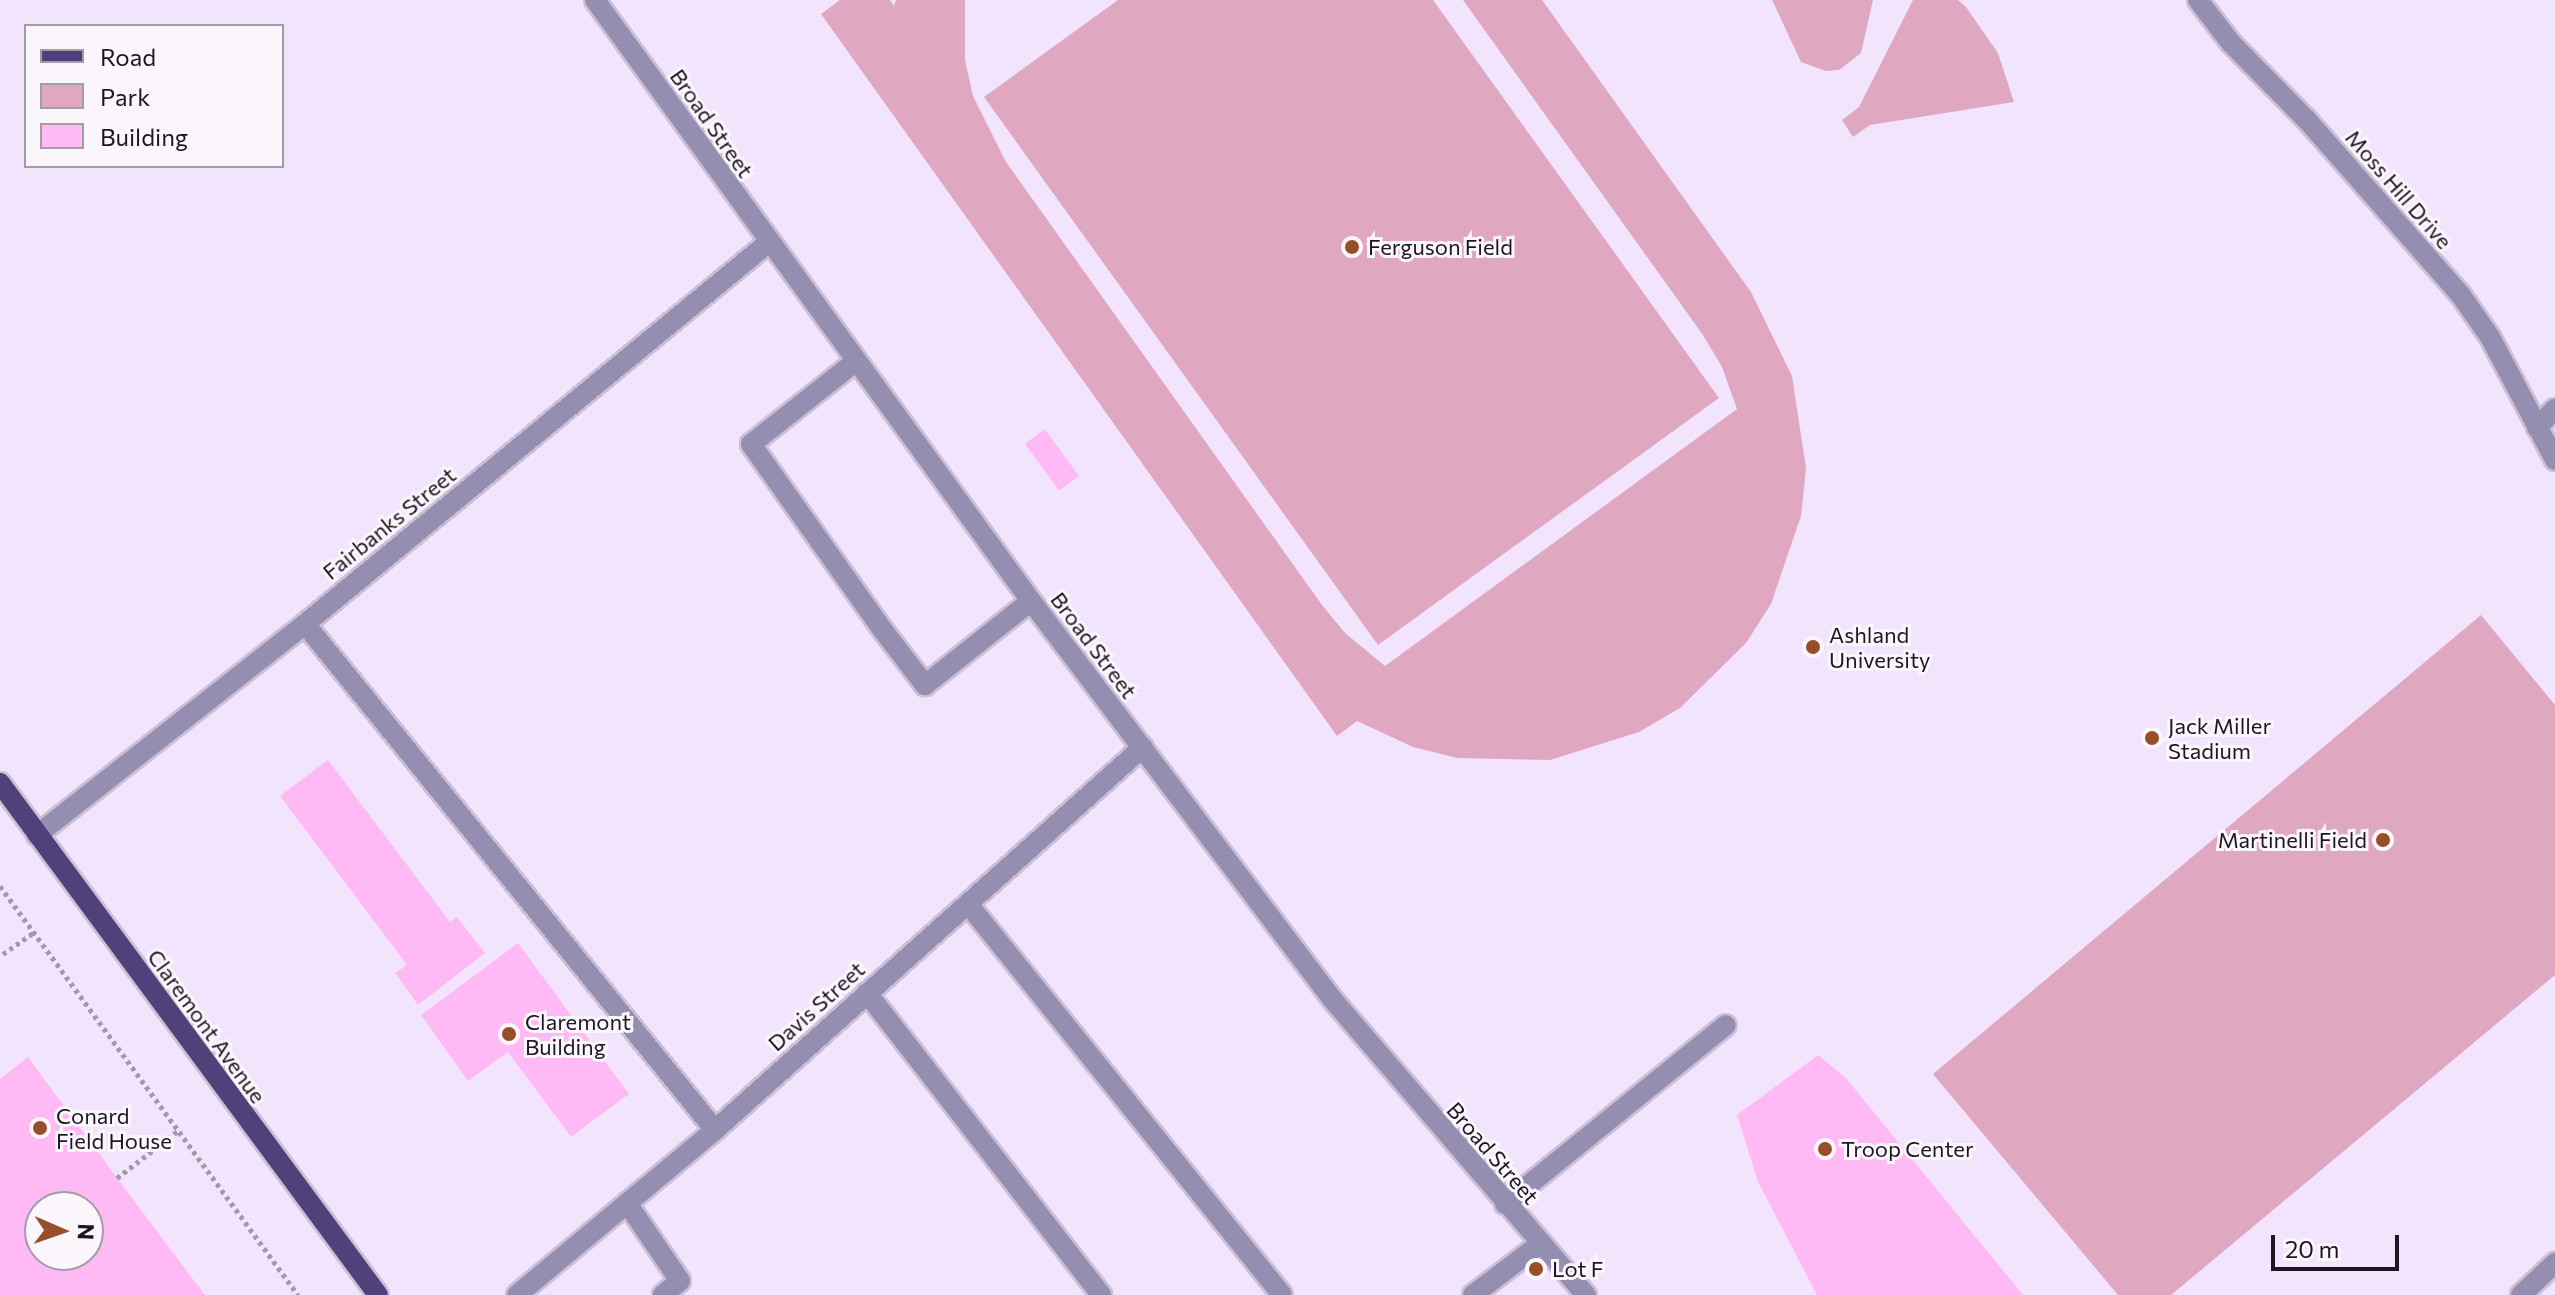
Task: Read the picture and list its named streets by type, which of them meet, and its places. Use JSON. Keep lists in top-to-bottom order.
{
  "streets": {
    "main road": ["Claremont Avenue"],
    "street": [
      "Broad Street",
      "Moss Hill Drive",
      "Fairbanks Street",
      "Davis Street"
    ]
  },
  "crossings": [
    ["Broad Street", "Fairbanks Street"],
    ["Broad Street", "Davis Street"],
    ["Fairbanks Street", "Claremont Avenue"]
  ],
  "places": [
    "Ferguson Field",
    "Ashland University",
    "Jack Miller Stadium",
    "Martinelli Field",
    "Claremont Building",
    "Conard Field House",
    "Troop Center",
    "Lot F"
  ],
  "legend": ["Road", "Park", "Building"],
  "scale_bar": "20 m",
  "north": "right"
}
